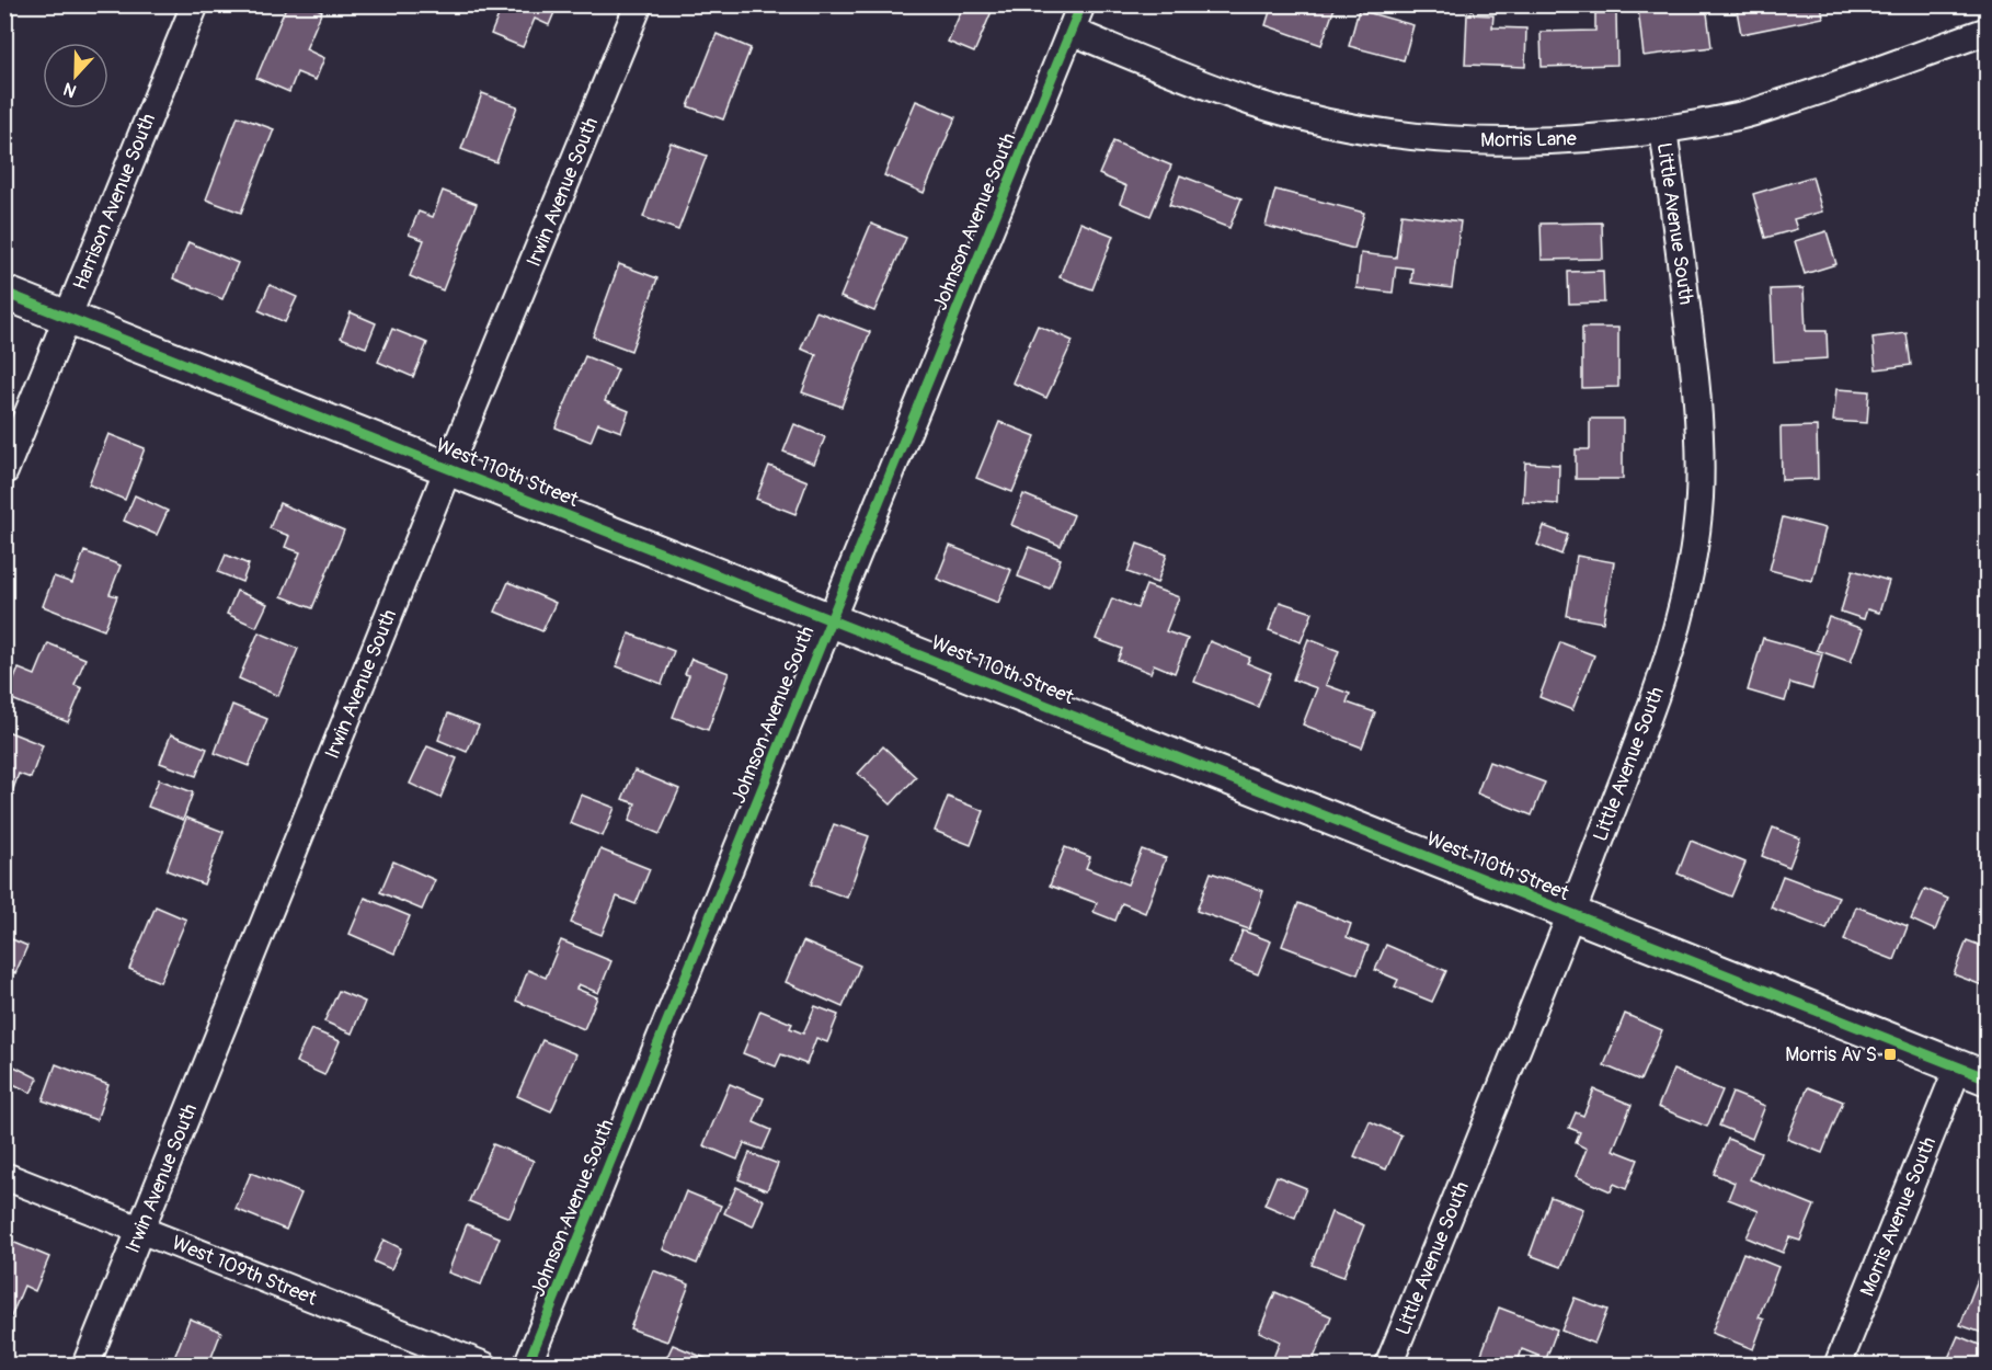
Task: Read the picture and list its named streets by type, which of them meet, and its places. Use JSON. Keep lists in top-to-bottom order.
{
  "streets": {
    "street": [
      "Morris Lane",
      "Irwin Avenue South",
      "Harrison Avenue South",
      "Johnson Avenue South",
      "Little Avenue South",
      "West 110th Street",
      "Morris Avenue South",
      "West 109th Street"
    ]
  },
  "crossings": [
    ["Morris Lane", "Johnson Avenue South"],
    ["Morris Lane", "Little Avenue South"],
    ["Irwin Avenue South", "West 110th Street"],
    ["Irwin Avenue South", "West 109th Street"],
    ["Harrison Avenue South", "West 110th Street"],
    ["Johnson Avenue South", "West 110th Street"],
    ["Little Avenue South", "West 110th Street"],
    ["West 110th Street", "Morris Avenue South"]
  ],
  "places": {
    "transit": ["Morris Av S"]
  },
  "north": "bottom"
}
